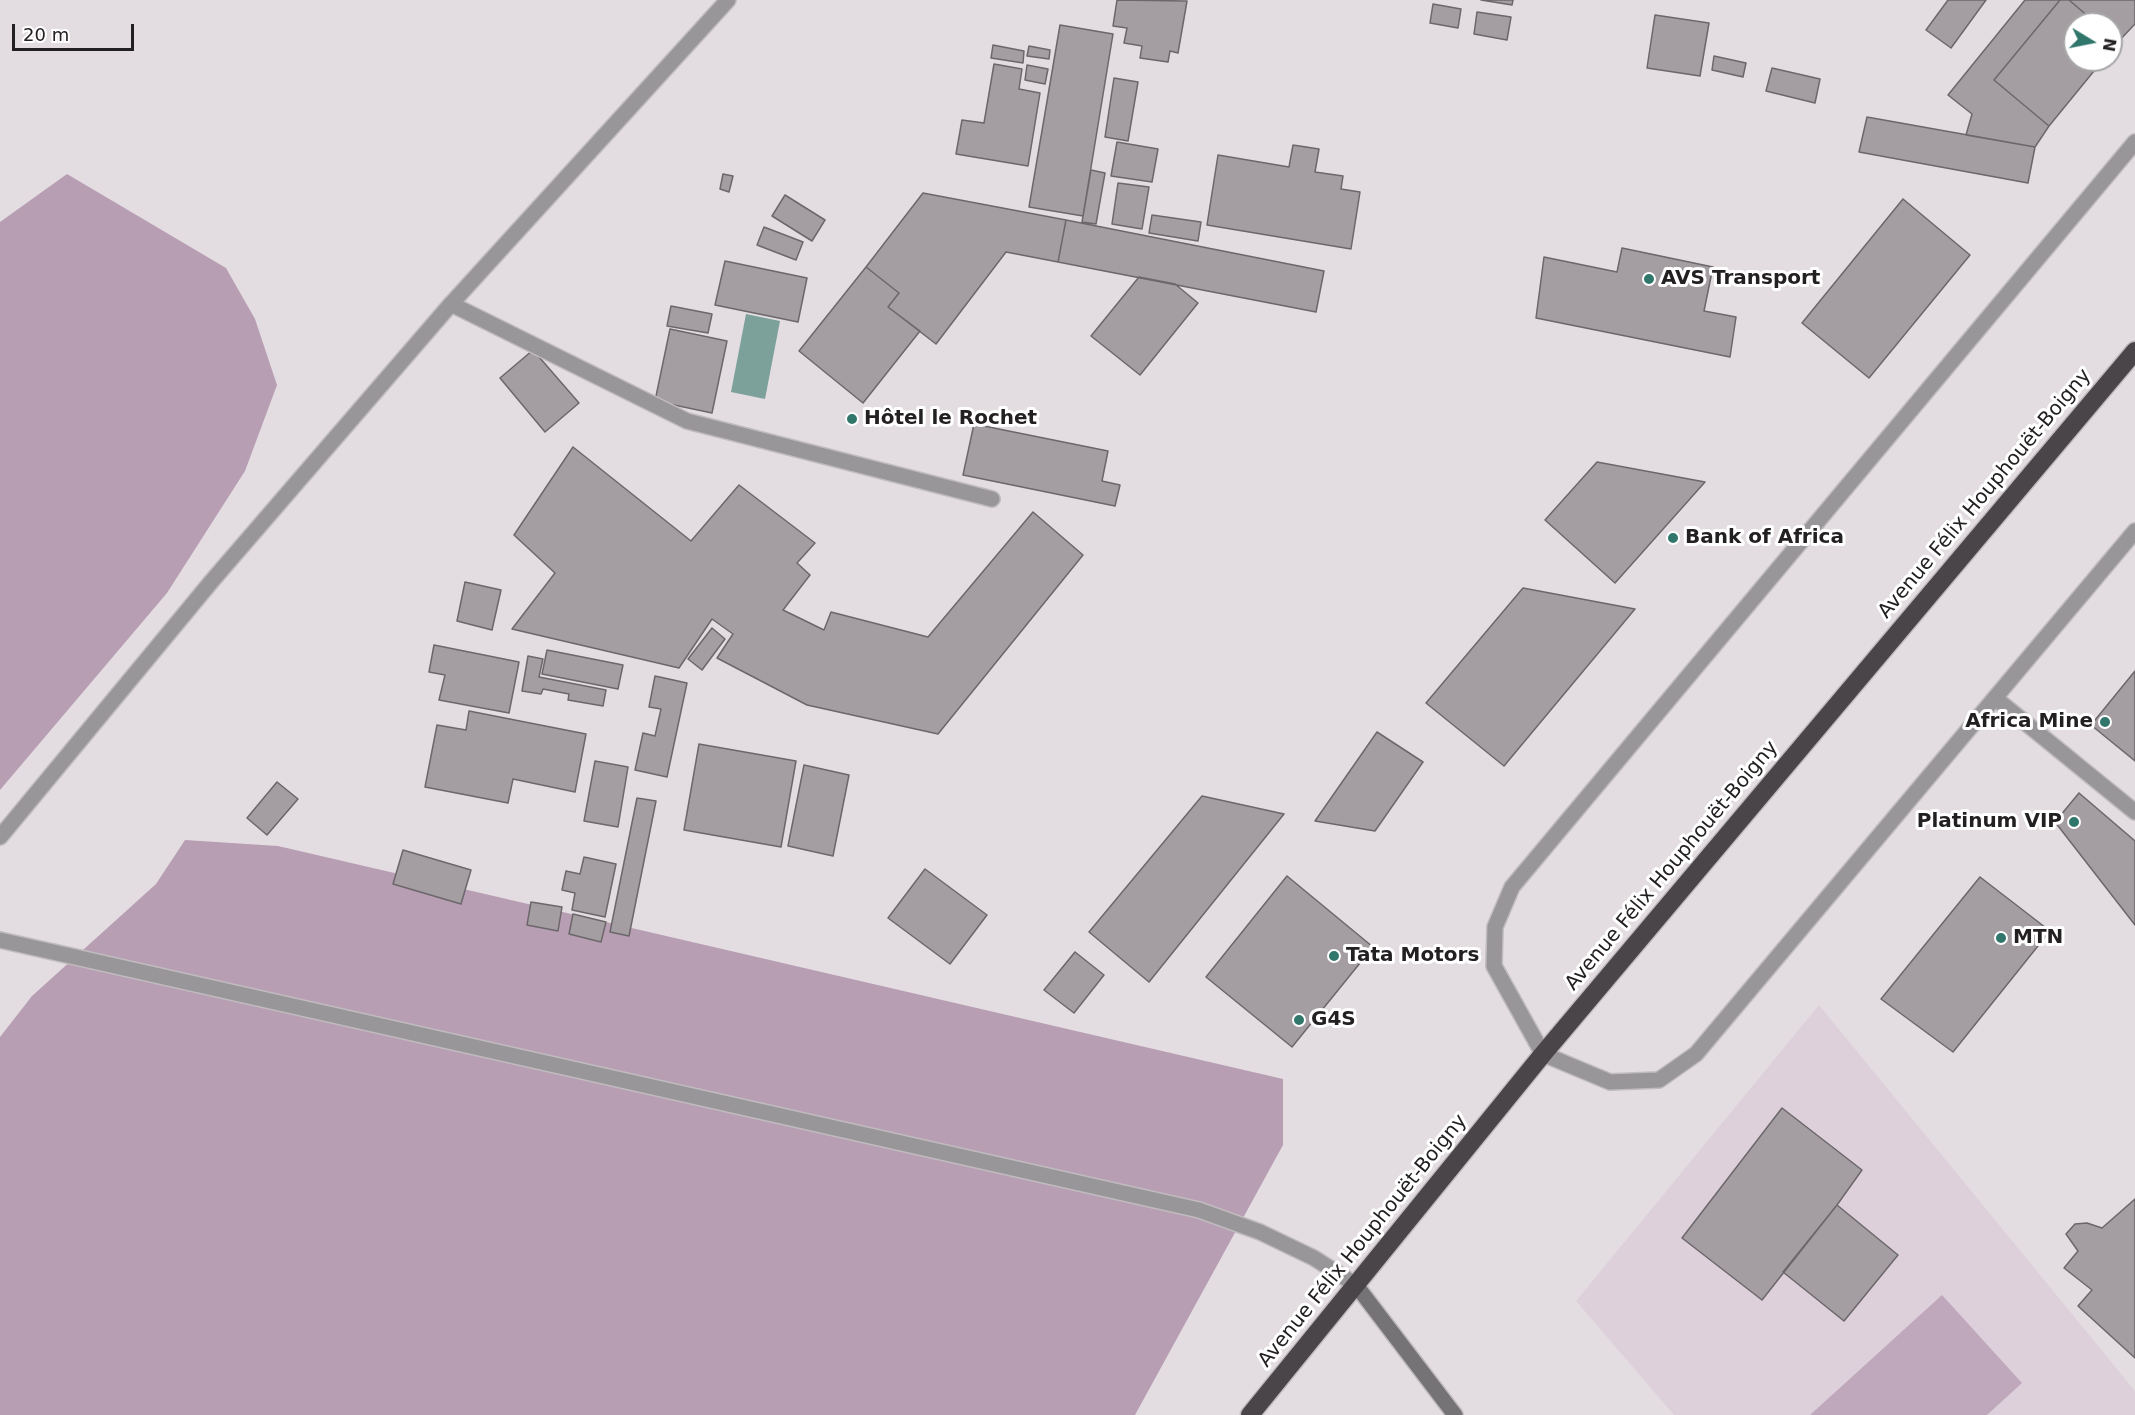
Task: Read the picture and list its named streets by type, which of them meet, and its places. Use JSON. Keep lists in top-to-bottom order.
{
  "streets": {
    "highway": ["Avenue Félix Houphouët-Boigny"]
  },
  "places": [
    "AVS Transport",
    "Hôtel le Rochet",
    "Bank of Africa",
    "Africa Mine",
    "Platinum VIP",
    "MTN",
    "Tata Motors",
    "G4S"
  ],
  "scale_bar": "20 m",
  "north": "right"
}
